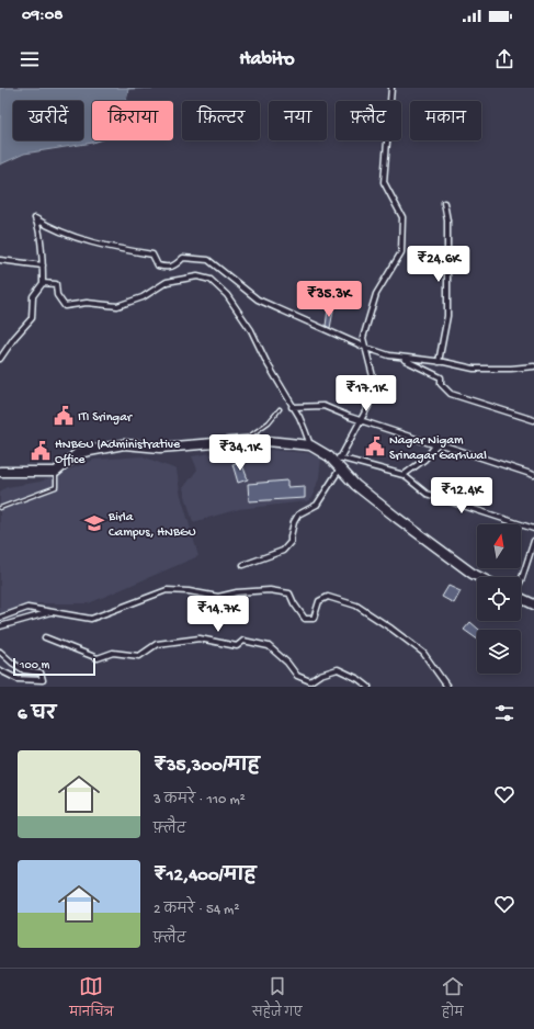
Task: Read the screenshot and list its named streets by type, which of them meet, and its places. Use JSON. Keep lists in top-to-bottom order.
{
  "places": {
    "public building": ["ITI Sringar", "Nagar Nigam Srinagar Garhwal", "HNBGU (Administrative Office"],
    "school or university": ["Birla Campus, HNBGU"]
  },
  "scale_bar": "100 m",
  "north": "top",
  "page": {
    "status": "09:08",
    "header": "Habito",
    "chip": [
      "खरीदें",
      "किराया",
      "फ़िल्टर",
      "नया",
      "फ़्लैट",
      "मकान"
    ],
    "price": [
      "₹24.6K",
      "₹35.3K",
      "₹17.1K",
      "₹34.1K",
      "₹12.4K",
      "₹14.7K"
    ],
    "scale": "100 m",
    "heading": "6 घर",
    "list": [
      {
        "name": "₹35,300/माह",
        "note": "3 कमरे · 110 m² · फ़्लैट"
      },
      {
        "name": "₹12,400/माह",
        "note": "2 कमरे · 54 m² · फ़्लैट"
      }
    ],
    "tabs": ["मानचित्र", "सहेजे गए", "होम"]
  }
}
